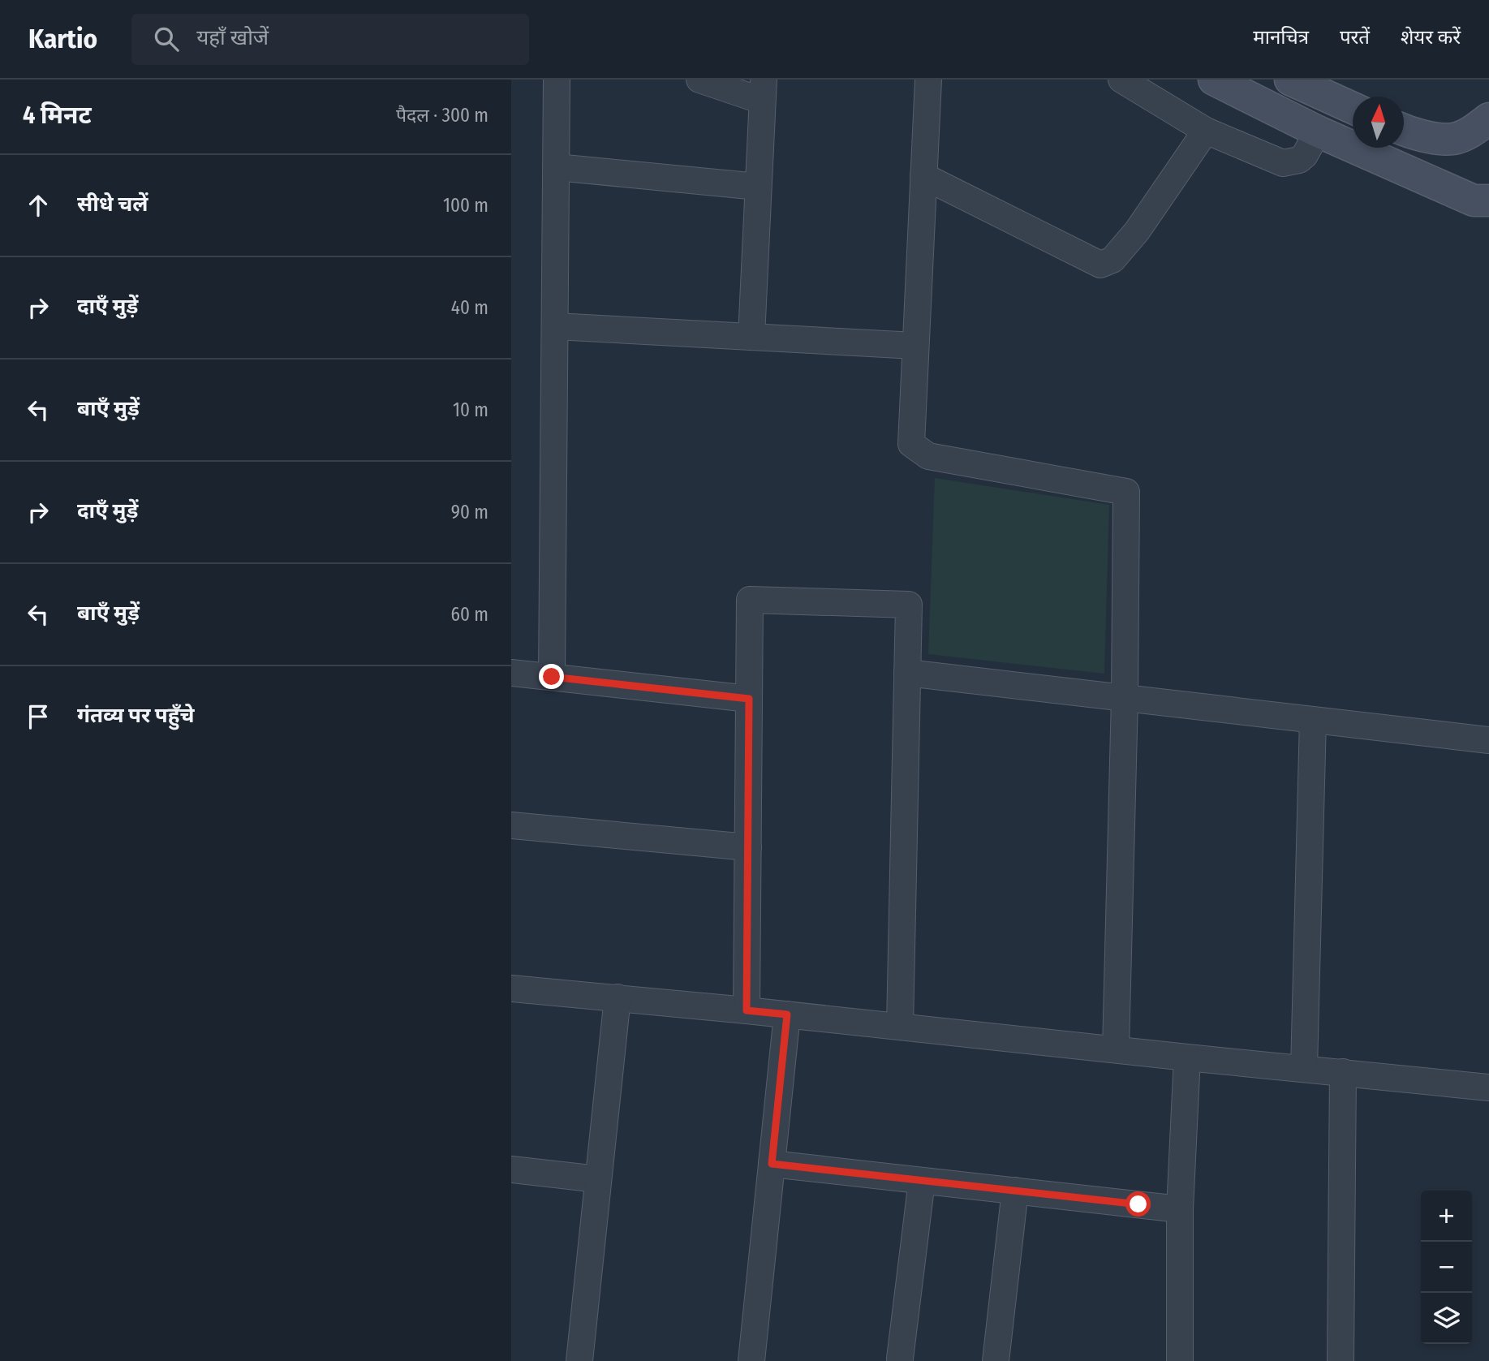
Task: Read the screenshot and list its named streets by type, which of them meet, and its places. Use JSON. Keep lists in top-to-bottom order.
{
  "north": "top",
  "page": {
    "header": "Kartio",
    "search": "यहाँ खोजें",
    "nav": ["मानचित्र", "परतें", "शेयर करें"],
    "heading": ["4 मिनट", "पैदल · 300 m"],
    "list": [
      ["सीधे चलें", "100 m"],
      ["दाएँ मुड़ें", "40 m"],
      ["बाएँ मुड़ें", "10 m"],
      ["दाएँ मुड़ें", "90 m"],
      ["बाएँ मुड़ें", "60 m"],
      "गंतव्य पर पहुँचे"
    ],
    "map_buttons": ["+", "−"]
  }
}
